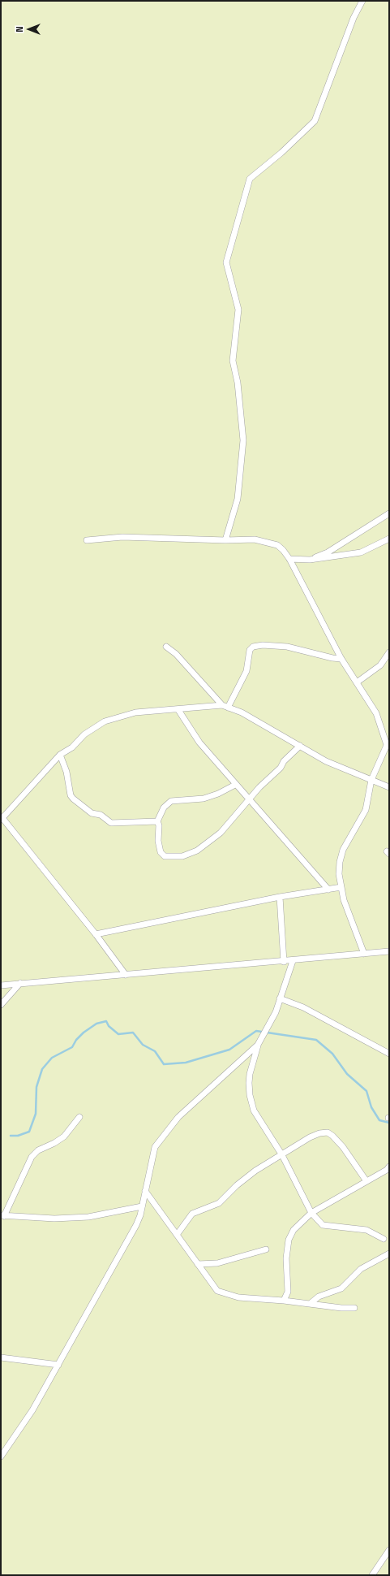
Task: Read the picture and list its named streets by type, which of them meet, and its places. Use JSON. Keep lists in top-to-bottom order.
{
  "north": "left"
}
